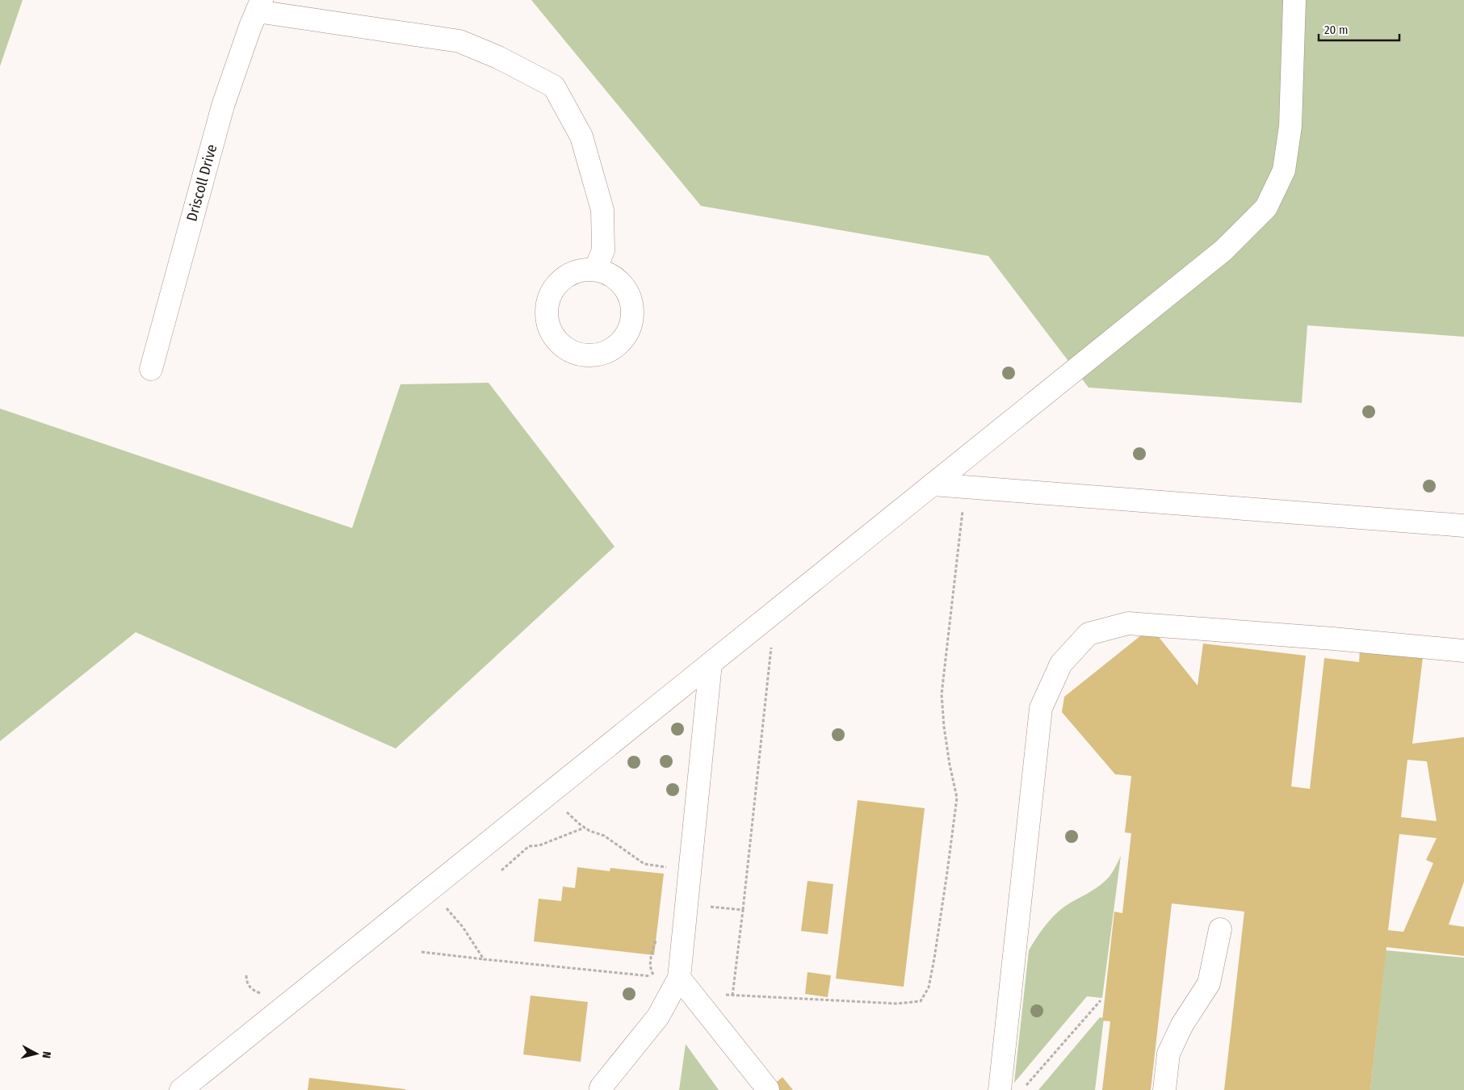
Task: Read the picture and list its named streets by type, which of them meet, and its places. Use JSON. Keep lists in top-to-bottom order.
{
  "streets": {
    "street": ["Driscoll Drive"]
  },
  "scale_bar": "20 m",
  "north": "right"
}
